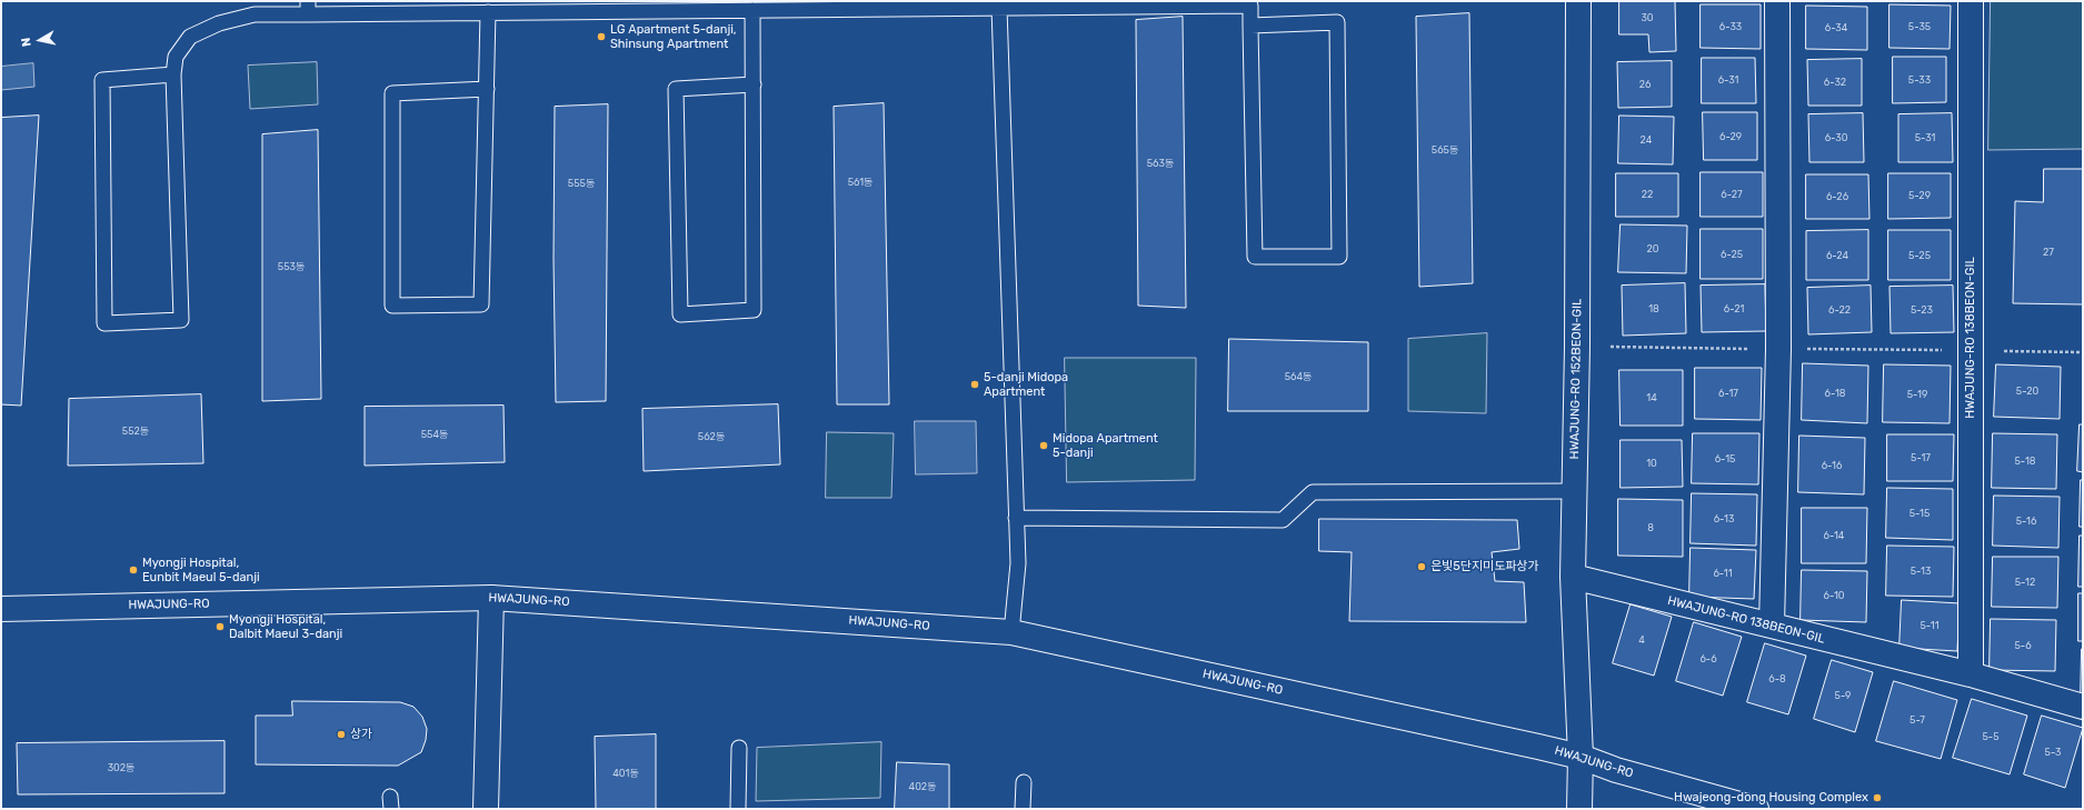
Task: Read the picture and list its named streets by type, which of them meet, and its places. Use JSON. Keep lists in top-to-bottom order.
{
  "streets": {
    "street": ["HWAJUNG-RO 138BEON-GIL", "HWAJUNG-RO 152BEON-GIL", "HWAJUNG-RO"]
  },
  "crossings": [
    ["HWAJUNG-RO 138BEON-GIL", "HWAJUNG-RO 152BEON-GIL"],
    ["HWAJUNG-RO 152BEON-GIL", "HWAJUNG-RO"]
  ],
  "places": [
    "LG Apartment 5-danji, Shinsung Apartment",
    "5-danji Midopa Apartment",
    "Midopa Apartment 5-danji",
    "은빛5단지미도파상가",
    "Myongji Hospital, Eunbit Maeul 5-danji",
    "Myongji Hospital, Dalbit Maeul 3-danji",
    "상가",
    "Hwajeong-dong Housing Complex"
  ],
  "house_numbers": [
    "30",
    "6-33",
    "5-35",
    "6-34",
    "6-31",
    "5-33",
    "6-32",
    "26",
    "6-29",
    "6-30",
    "5-31",
    "24",
    "565동",
    "563동",
    "561동",
    "555동",
    "22",
    "6-27",
    "5-29",
    "6-26",
    "20",
    "27",
    "6-25",
    "6-24",
    "5-25",
    "553동",
    "18",
    "6-21",
    "6-22",
    "5-23",
    "564동",
    "5-20",
    "6-17",
    "6-18",
    "5-19",
    "14",
    "552동",
    "554동",
    "562동",
    "5-17",
    "6-15",
    "5-18",
    "10",
    "6-16",
    "5-15",
    "6-13",
    "5-16",
    "8",
    "6-14",
    "5-13",
    "6-11",
    "5-12",
    "6-10",
    "5-11",
    "4",
    "5-6",
    "6-6",
    "6-8",
    "5-9",
    "5-7",
    "5-5",
    "5-3",
    "302동",
    "401동",
    "402동"
  ],
  "north": "left"
}
